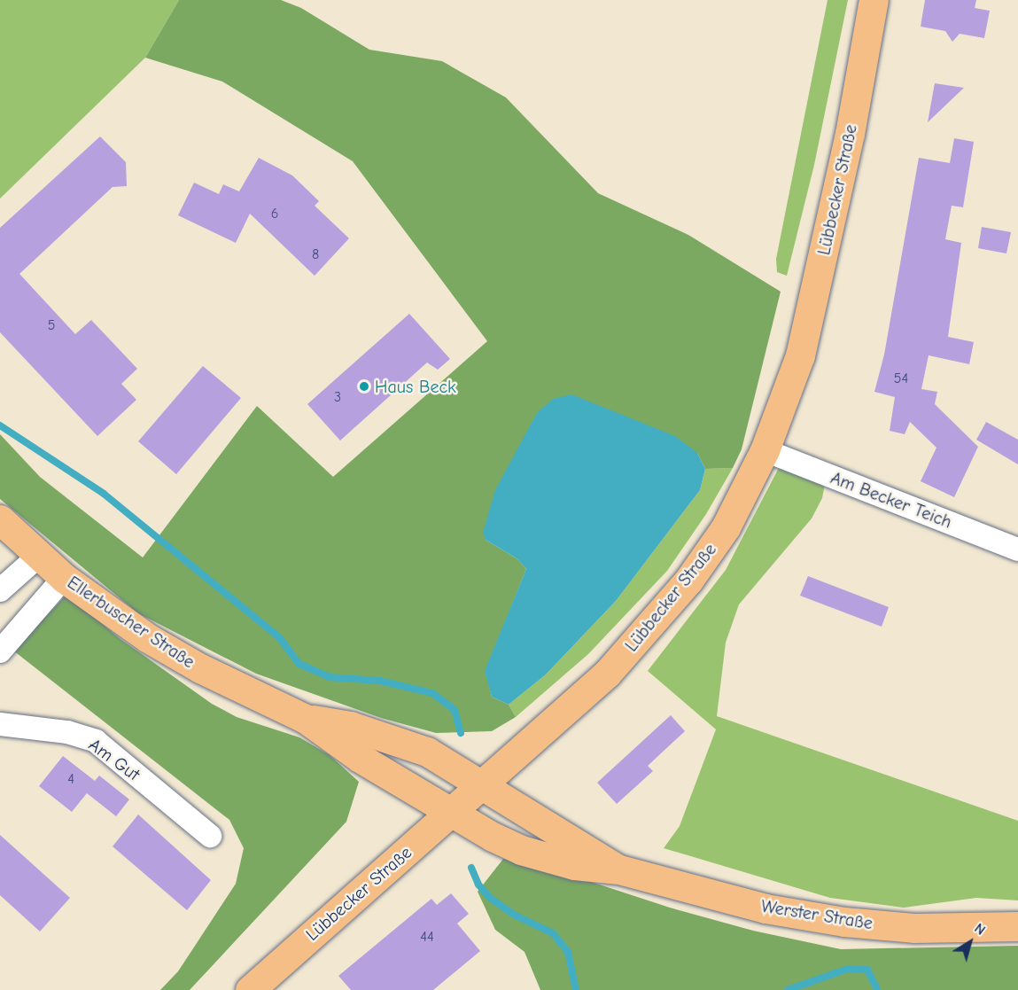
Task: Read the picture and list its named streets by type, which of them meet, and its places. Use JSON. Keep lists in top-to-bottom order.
{
  "streets": {
    "main road": ["Lübbecker Straße", "Ellerbuscher Straße", "Werster Straße"],
    "street": ["Am Becker Teich", "Am Gut"]
  },
  "crossings": [
    ["Lübbecker Straße", "Am Becker Teich"],
    ["Lübbecker Straße", "Ellerbuscher Straße"],
    ["Lübbecker Straße", "Werster Straße"],
    ["Ellerbuscher Straße", "Werster Straße"]
  ],
  "places": ["Haus Beck"],
  "house_numbers": [
    "6",
    "8",
    "5",
    "54",
    "3",
    "4",
    "44"
  ],
  "north": "top right"
}
